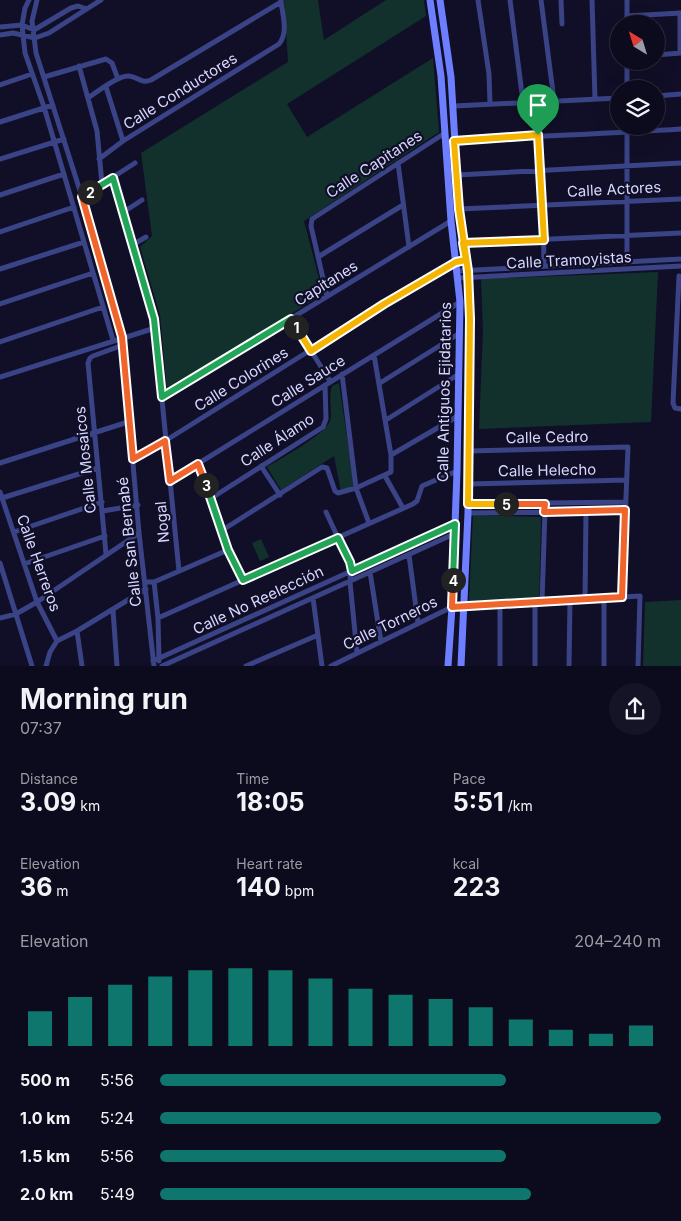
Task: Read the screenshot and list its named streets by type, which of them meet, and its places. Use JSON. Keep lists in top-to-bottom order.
{
  "streets": {
    "street": [
      "Calle Conductores",
      "Calle Capitanes",
      "Calle Actores",
      "Calle Tramoyistas",
      "Capitanes",
      "Calle Colorines",
      "Calle Sauce",
      "Calle Antiguos Ejidatarios",
      "Calle Cedro",
      "Calle Álamo",
      "Calle Mosaicos",
      "Calle Helecho",
      "Nogal",
      "Calle San Bernabé",
      "Calle Herreros",
      "Calle No Reelección",
      "Calle Torneros"
    ]
  },
  "crossings": [
    ["Calle Capitanes", "Calle Antiguos Ejidatarios"],
    ["Calle Actores", "Calle Antiguos Ejidatarios"],
    ["Calle Tramoyistas", "Calle Antiguos Ejidatarios"],
    ["Capitanes", "Calle Antiguos Ejidatarios"],
    ["Capitanes", "Nogal"],
    ["Calle Colorines", "Calle Antiguos Ejidatarios"],
    ["Calle Colorines", "Nogal"],
    ["Calle Colorines", "Calle San Bernabé"],
    ["Calle Sauce", "Calle Antiguos Ejidatarios"],
    ["Calle Sauce", "Calle Álamo"],
    ["Calle Sauce", "Nogal"],
    ["Calle Antiguos Ejidatarios", "Calle Cedro"],
    ["Calle Antiguos Ejidatarios", "Calle Helecho"],
    ["Calle Antiguos Ejidatarios", "Calle No Reelección"],
    ["Calle Antiguos Ejidatarios", "Calle Torneros"],
    ["Calle Cedro", "Calle Helecho"],
    ["Calle Mosaicos", "Calle San Bernabé"],
    ["Calle San Bernabé", "Calle No Reelección"]
  ],
  "north": "top left",
  "page": {
    "pins": [
      "2",
      "1",
      "3",
      "5",
      "4"
    ],
    "heading": ["Morning run", "07:37"],
    "stats": [
      ["Distance", "3.09 km"],
      ["Time", "18:05"],
      ["Pace", "5:51 /km"],
      ["Elevation", "36 m"],
      ["Heart rate", "140 bpm"],
      ["kcal", "223"]
    ],
    "chart": ["Elevation", "204–240 m"],
    "list": [
      {
        "name": "500 m",
        "note": "5:56"
      },
      {
        "name": "1.0 km",
        "note": "5:24"
      },
      {
        "name": "1.5 km",
        "note": "5:56"
      },
      {
        "name": "2.0 km",
        "note": "5:49"
      }
    ]
  }
}
